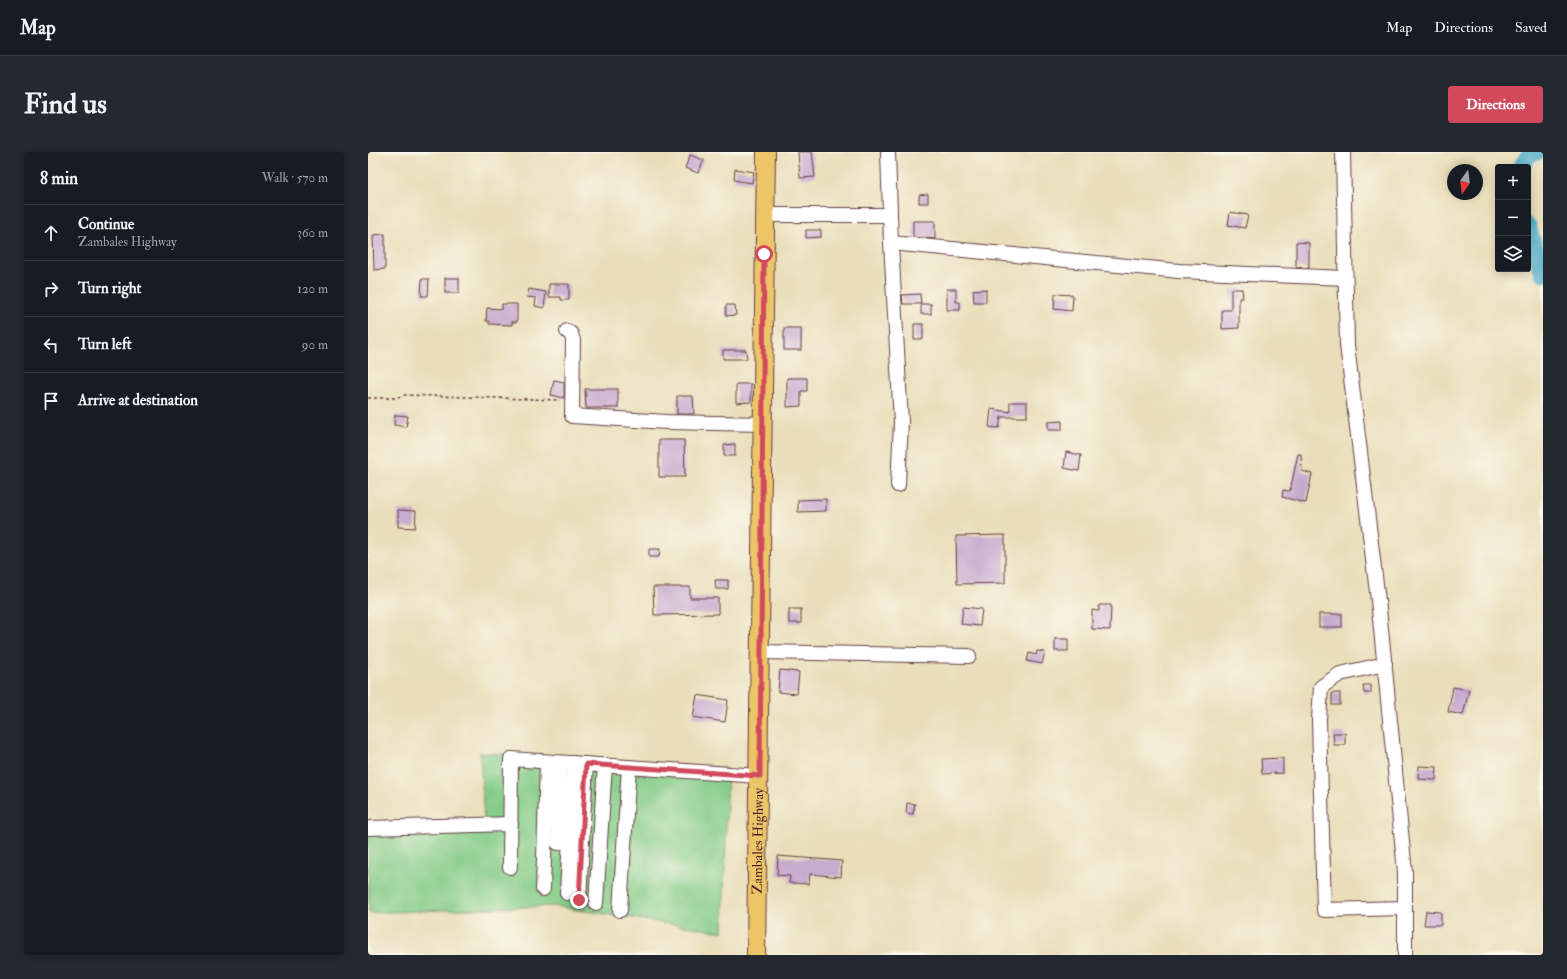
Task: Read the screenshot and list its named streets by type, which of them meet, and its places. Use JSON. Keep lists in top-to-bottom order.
{
  "streets": {
    "main road": ["Zambales Highway"]
  },
  "north": "bottom",
  "page": {
    "header": "Map",
    "nav": ["Map", "Directions", "Saved"],
    "buttons": "Directions",
    "title": "Find us",
    "heading": ["8 min", "Walk · 570 m"],
    "map_buttons": ["+", "−"],
    "list": [
      ["Continue", "Zambales Highway", "360 m"],
      ["Turn right", "120 m"],
      ["Turn left", "90 m"],
      "Arrive at destination"
    ]
  }
}
